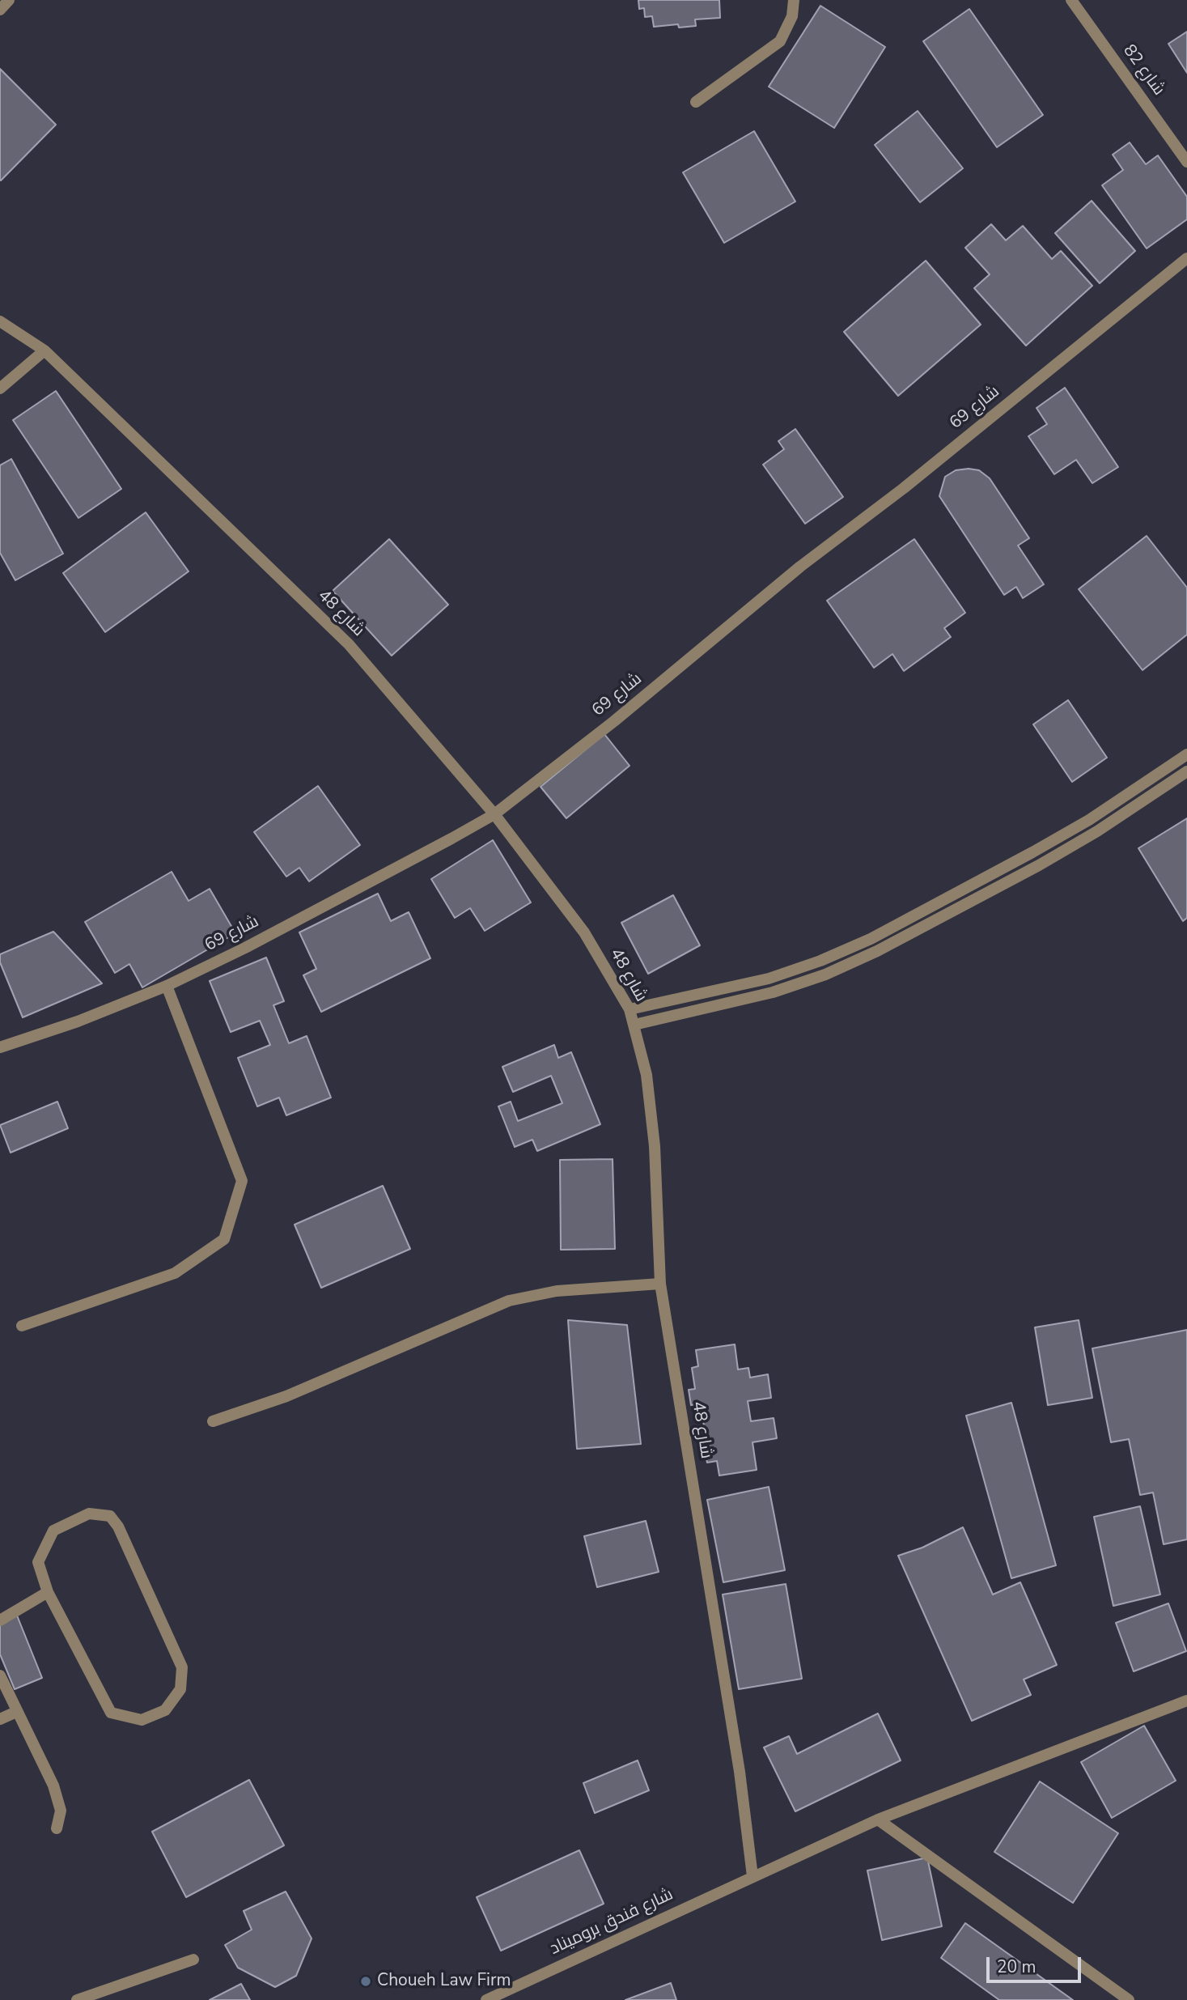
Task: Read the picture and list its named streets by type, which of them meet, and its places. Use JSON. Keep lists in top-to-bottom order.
{
  "streets": {
    "street": [
      "شارع 82",
      "شارع 69",
      "شارع 48",
      "شارع فندق بروميناد"
    ]
  },
  "crossings": [
    ["شارع 69", "شارع 48"],
    ["شارع 48", "شارع فندق بروميناد"]
  ],
  "places": ["Choueh Law Firm"],
  "scale_bar": "20 m"
}
